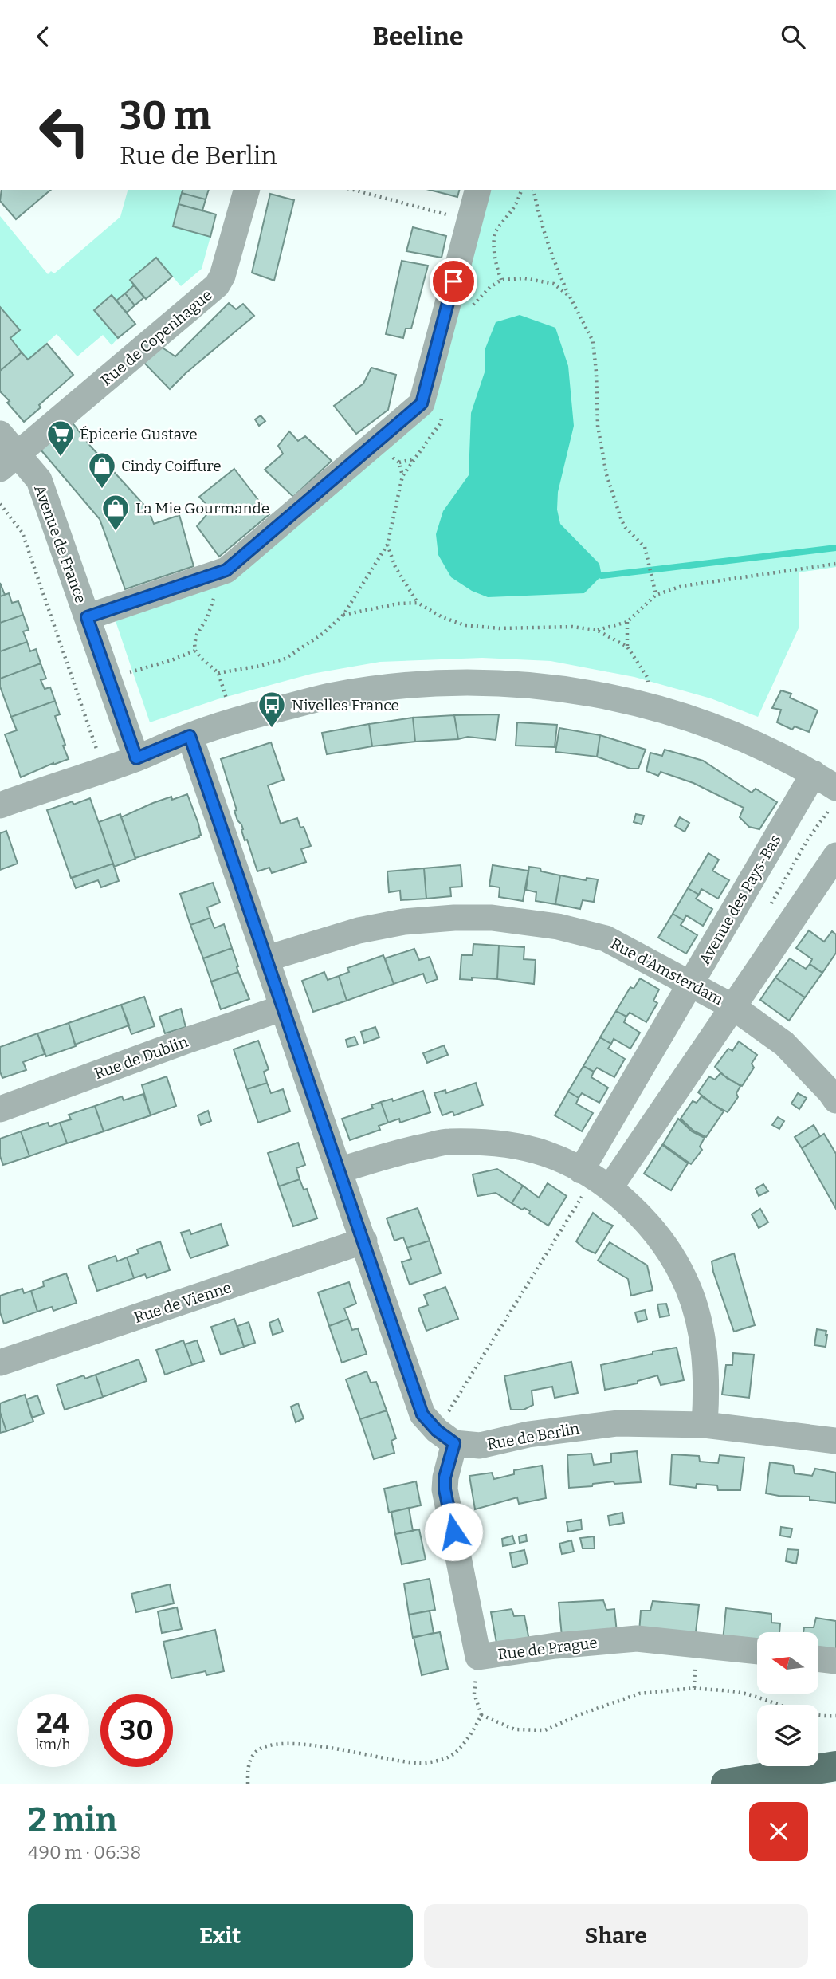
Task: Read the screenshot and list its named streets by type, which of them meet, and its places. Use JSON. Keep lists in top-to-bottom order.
{
  "streets": {
    "street": [
      "Rue de Copenhague",
      "Avenue de France",
      "Avenue des Pays-Bas",
      "Rue d'Amsterdam",
      "Rue de Dublin",
      "Rue de Vienne",
      "Rue de Berlin",
      "Rue de Prague"
    ]
  },
  "crossings": [
    ["Rue de Copenhague", "Avenue de France"],
    ["Avenue des Pays-Bas", "Rue d'Amsterdam"],
    ["Rue de Berlin", "Rue de Prague"]
  ],
  "places": {
    "supermarket": ["Épicerie Gustave"],
    "shop": ["Cindy Coiffure", "La Mie Gourmande"],
    "bus stop": ["Nivelles France"]
  },
  "north": "left",
  "page": {
    "header": "Beeline",
    "turn": ["30 m", "Rue de Berlin"],
    "speed": "24 km/h",
    "limit": "30",
    "heading": ["2 min", "490 m · 06:38"],
    "buttons": ["Exit", "Share"]
  }
}
